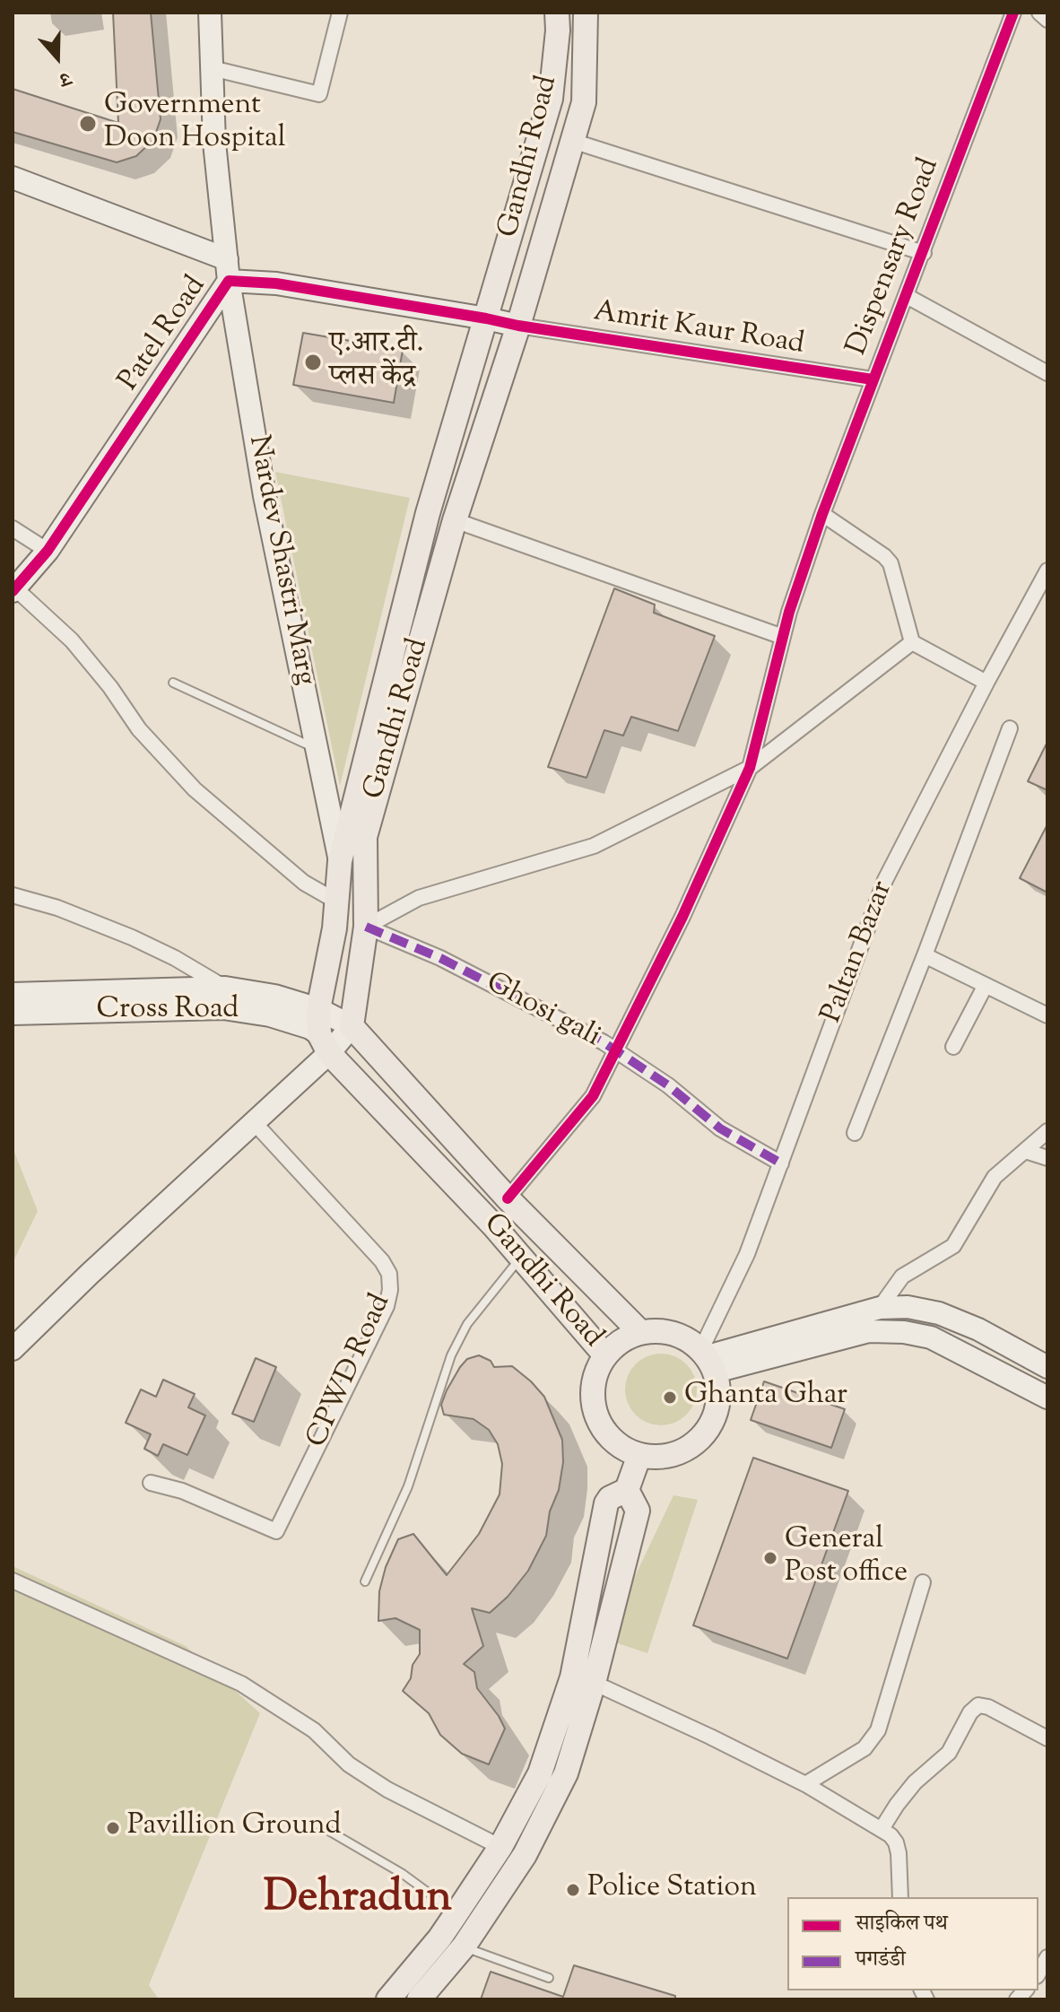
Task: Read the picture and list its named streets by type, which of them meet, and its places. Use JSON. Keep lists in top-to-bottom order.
{
  "streets": {
    "main road": ["Gandhi Road"],
    "street": [
      "Dispensary Road",
      "Amrit Kaur Road",
      "Patel Road",
      "Nardev Shastri Marg",
      "Paltan Bazar",
      "Cross Road",
      "Ghosi gali",
      "CPWD Road"
    ]
  },
  "crossings": [
    ["Gandhi Road", "Dispensary Road"],
    ["Gandhi Road", "Amrit Kaur Road"],
    ["Gandhi Road", "Patel Road"],
    ["Gandhi Road", "Nardev Shastri Marg"],
    ["Gandhi Road", "Paltan Bazar"],
    ["Gandhi Road", "Cross Road"],
    ["Gandhi Road", "Ghosi gali"],
    ["Dispensary Road", "Amrit Kaur Road"],
    ["Dispensary Road", "Ghosi gali"],
    ["Amrit Kaur Road", "Patel Road"],
    ["Patel Road", "Nardev Shastri Marg"],
    ["Paltan Bazar", "Ghosi gali"]
  ],
  "districts": ["Dehradun"],
  "places": [
    "Government Doon Hospital",
    "ए.आर.टी. प्लस केंद्र",
    "Ghanta Ghar",
    "General Post office",
    "Pavillion Ground",
    "Police Station"
  ],
  "legend": ["साइकिल पथ", "पगडंडी"],
  "north": "bottom"
}
